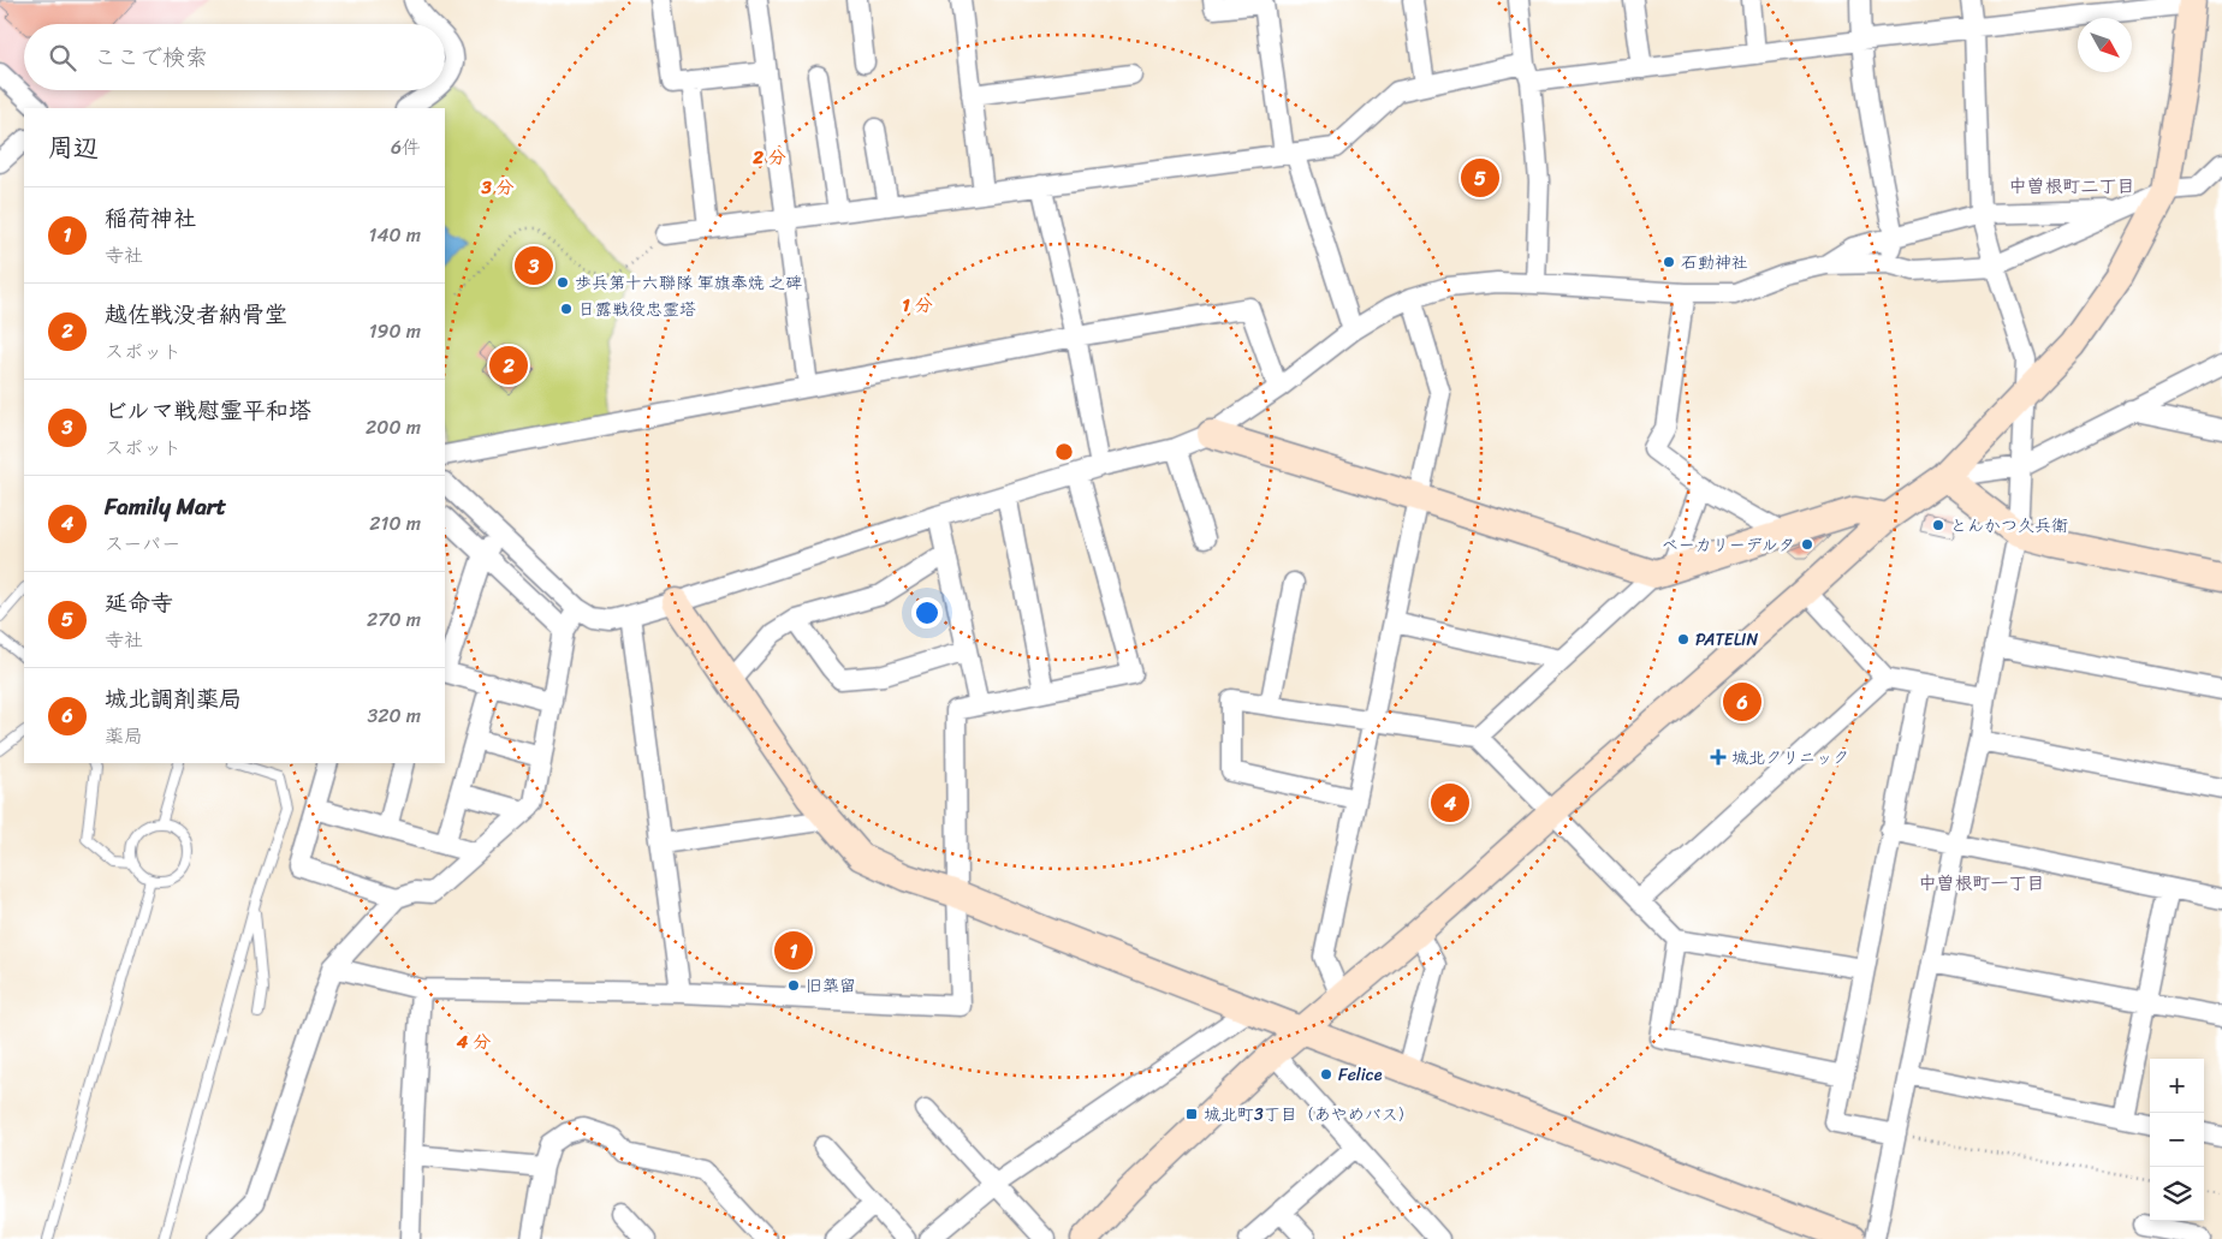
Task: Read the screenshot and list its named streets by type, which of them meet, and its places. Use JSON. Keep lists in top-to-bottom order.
{
  "districts": ["中曽根町二丁目", "中曽根町一丁目"],
  "places": {
    "other": [
      "石動神社",
      "歩兵第十六聯隊 軍旗奉焼 之碑",
      "日露戦役忠霊塔",
      "とんかつ久兵衛",
      "ベーカリーデルタ",
      "PATELIN",
      "旧築留",
      "Felice"
    ],
    "health": ["城北クリニック"],
    "transit": ["城北町3丁目（あやめバス）"]
  },
  "north": "bottom right",
  "page": {
    "search": "ここで検索",
    "heading": ["周辺", "6件"],
    "pins": [
      "5",
      "3",
      "2",
      "6",
      "4",
      "1"
    ],
    "list": [
      {
        "mark": "1",
        "name": "稲荷神社",
        "note": "寺社",
        "value": "140 m"
      },
      {
        "mark": "2",
        "name": "越佐戦没者納骨堂",
        "note": "スポット",
        "value": "190 m"
      },
      {
        "mark": "3",
        "name": "ビルマ戦慰霊平和塔",
        "note": "スポット",
        "value": "200 m"
      },
      {
        "mark": "4",
        "name": "Family Mart",
        "note": "スーパー",
        "value": "210 m"
      },
      {
        "mark": "5",
        "name": "延命寺",
        "note": "寺社",
        "value": "270 m"
      },
      {
        "mark": "6",
        "name": "城北調剤薬局",
        "note": "薬局",
        "value": "320 m"
      }
    ],
    "map_buttons": ["+", "−"]
  },
  "rings": [
    "2 分",
    "3 分",
    "1 分",
    "4 分"
  ]
}
